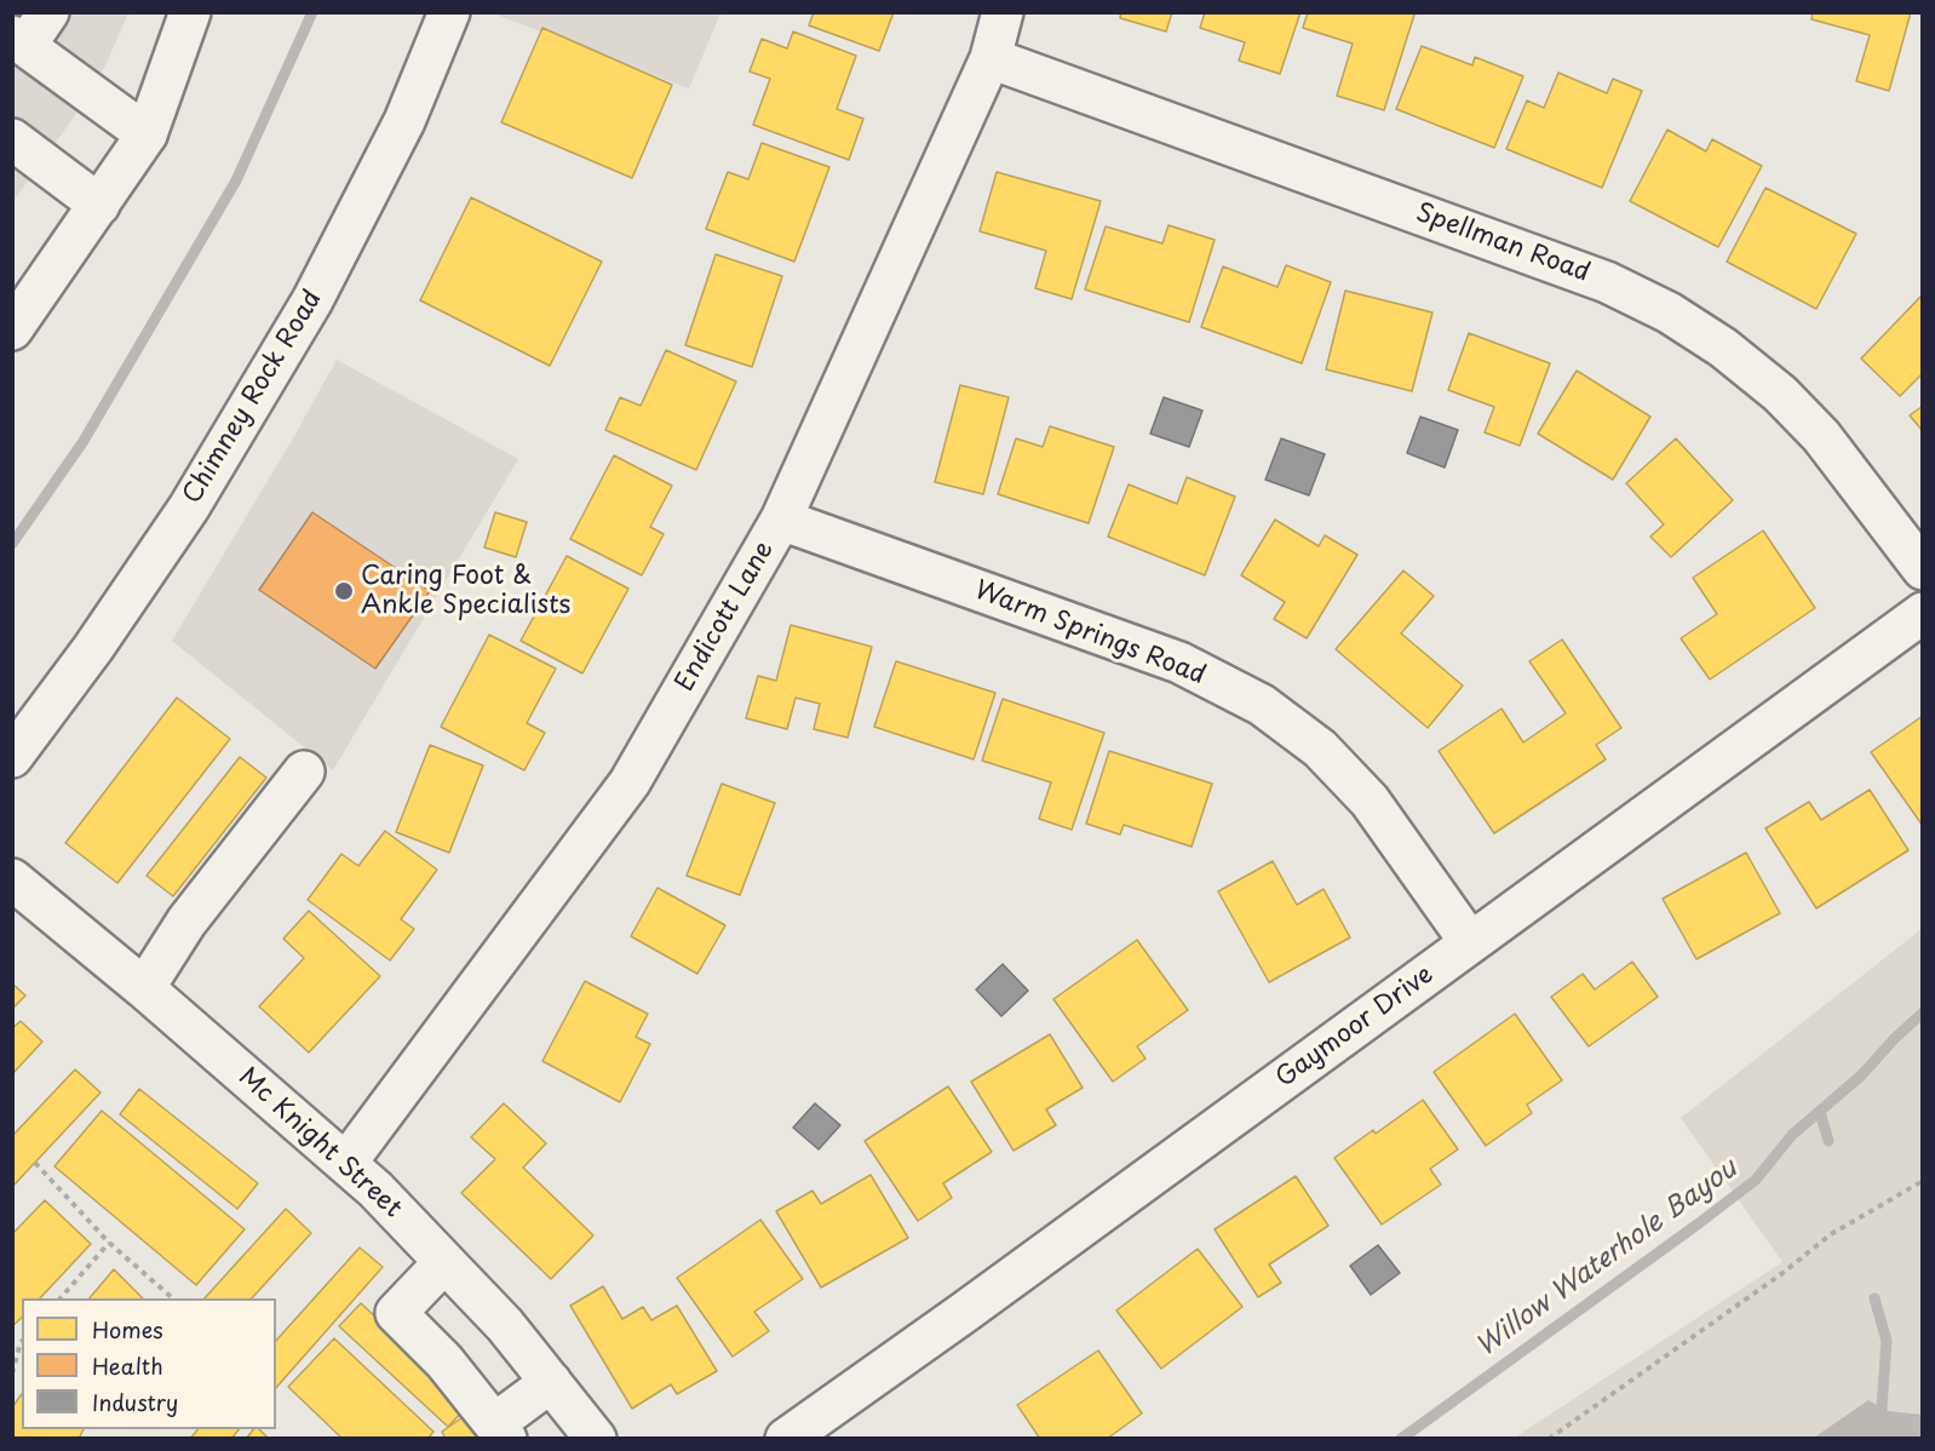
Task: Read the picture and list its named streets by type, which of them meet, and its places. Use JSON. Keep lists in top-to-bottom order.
{
  "streets": {
    "street": [
      "Spellman Road",
      "Chimney Rock Road",
      "Endicott Lane",
      "Warm Springs Road",
      "Gaymoor Drive",
      "Mc Knight Street"
    ]
  },
  "crossings": [
    ["Spellman Road", "Endicott Lane"],
    ["Endicott Lane", "Warm Springs Road"],
    ["Endicott Lane", "Mc Knight Street"],
    ["Warm Springs Road", "Gaymoor Drive"]
  ],
  "water": ["Willow Waterhole Bayou"],
  "places": ["Caring Foot & Ankle Specialists"],
  "legend": ["Homes", "Health", "Industry"]
}
